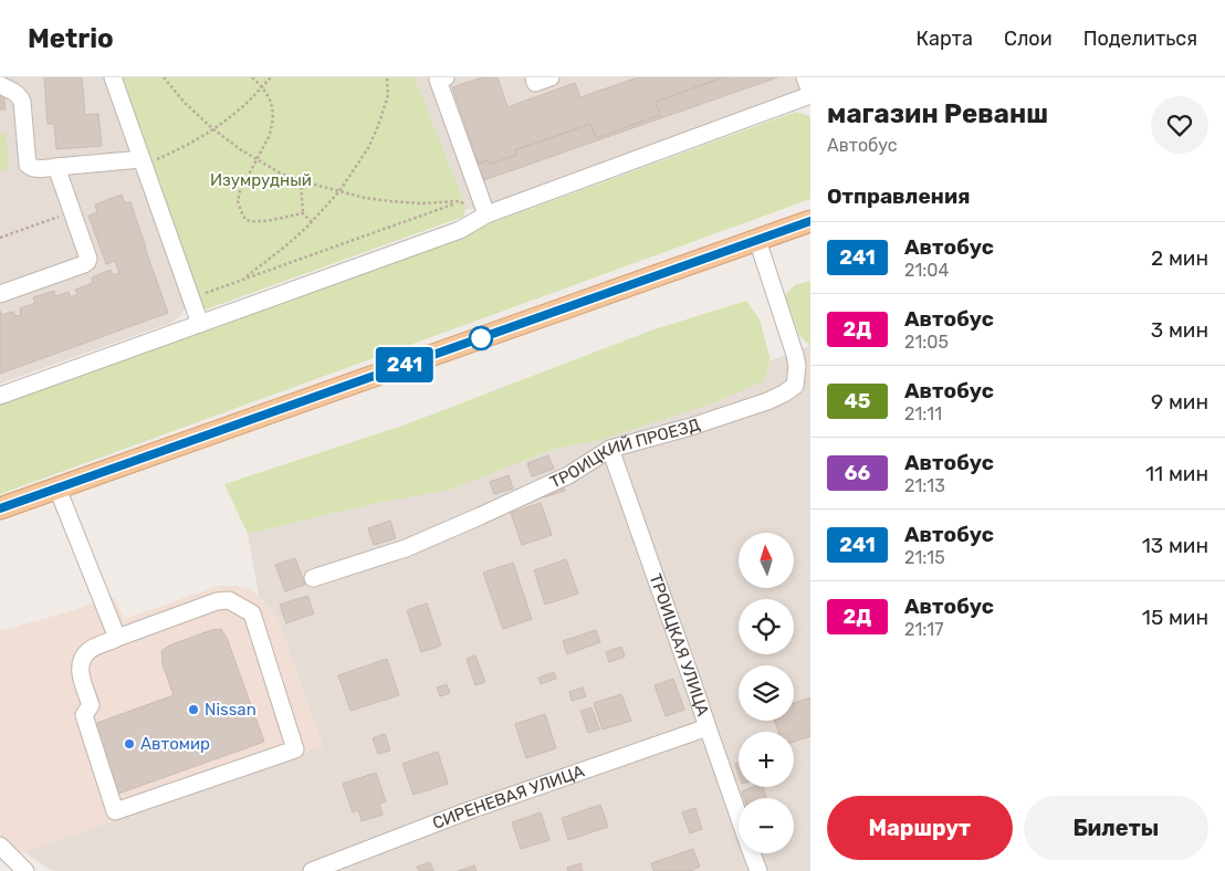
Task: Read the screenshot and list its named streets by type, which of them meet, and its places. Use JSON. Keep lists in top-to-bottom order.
{
  "streets": {
    "street": ["ТРОИЦКИЙ ПРОЕЗД", "ТРОИЦКАЯ УЛИЦА", "СИРЕНЕВАЯ УЛИЦА"]
  },
  "crossings": [
    ["ТРОИЦКИЙ ПРОЕЗД", "ТРОИЦКАЯ УЛИЦА"],
    ["ТРОИЦКАЯ УЛИЦА", "СИРЕНЕВАЯ УЛИЦА"]
  ],
  "parks": ["Изумрудный"],
  "places": ["Nissan", "Автомир"],
  "lines": ["bus line 241"],
  "north": "top",
  "page": {
    "header": "Metrio",
    "nav": ["Карта", "Слои", "Поделиться"],
    "on_map": "241",
    "heading": [
      ["магазин Реванш", "Автобус"],
      "Отправления"
    ],
    "list": [
      {
        "mark": "241",
        "name": "Автобус",
        "note": "21:04",
        "value": "2 мин"
      },
      {
        "mark": "2Д",
        "name": "Автобус",
        "note": "21:05",
        "value": "3 мин"
      },
      {
        "mark": "45",
        "name": "Автобус",
        "note": "21:11",
        "value": "9 мин"
      },
      {
        "mark": "66",
        "name": "Автобус",
        "note": "21:13",
        "value": "11 мин"
      },
      {
        "mark": "241",
        "name": "Автобус",
        "note": "21:15",
        "value": "13 мин"
      },
      {
        "mark": "2Д",
        "name": "Автобус",
        "note": "21:17",
        "value": "15 мин"
      }
    ],
    "map_buttons": ["+", "−"],
    "buttons": ["Маршрут", "Билеты"]
  }
}
